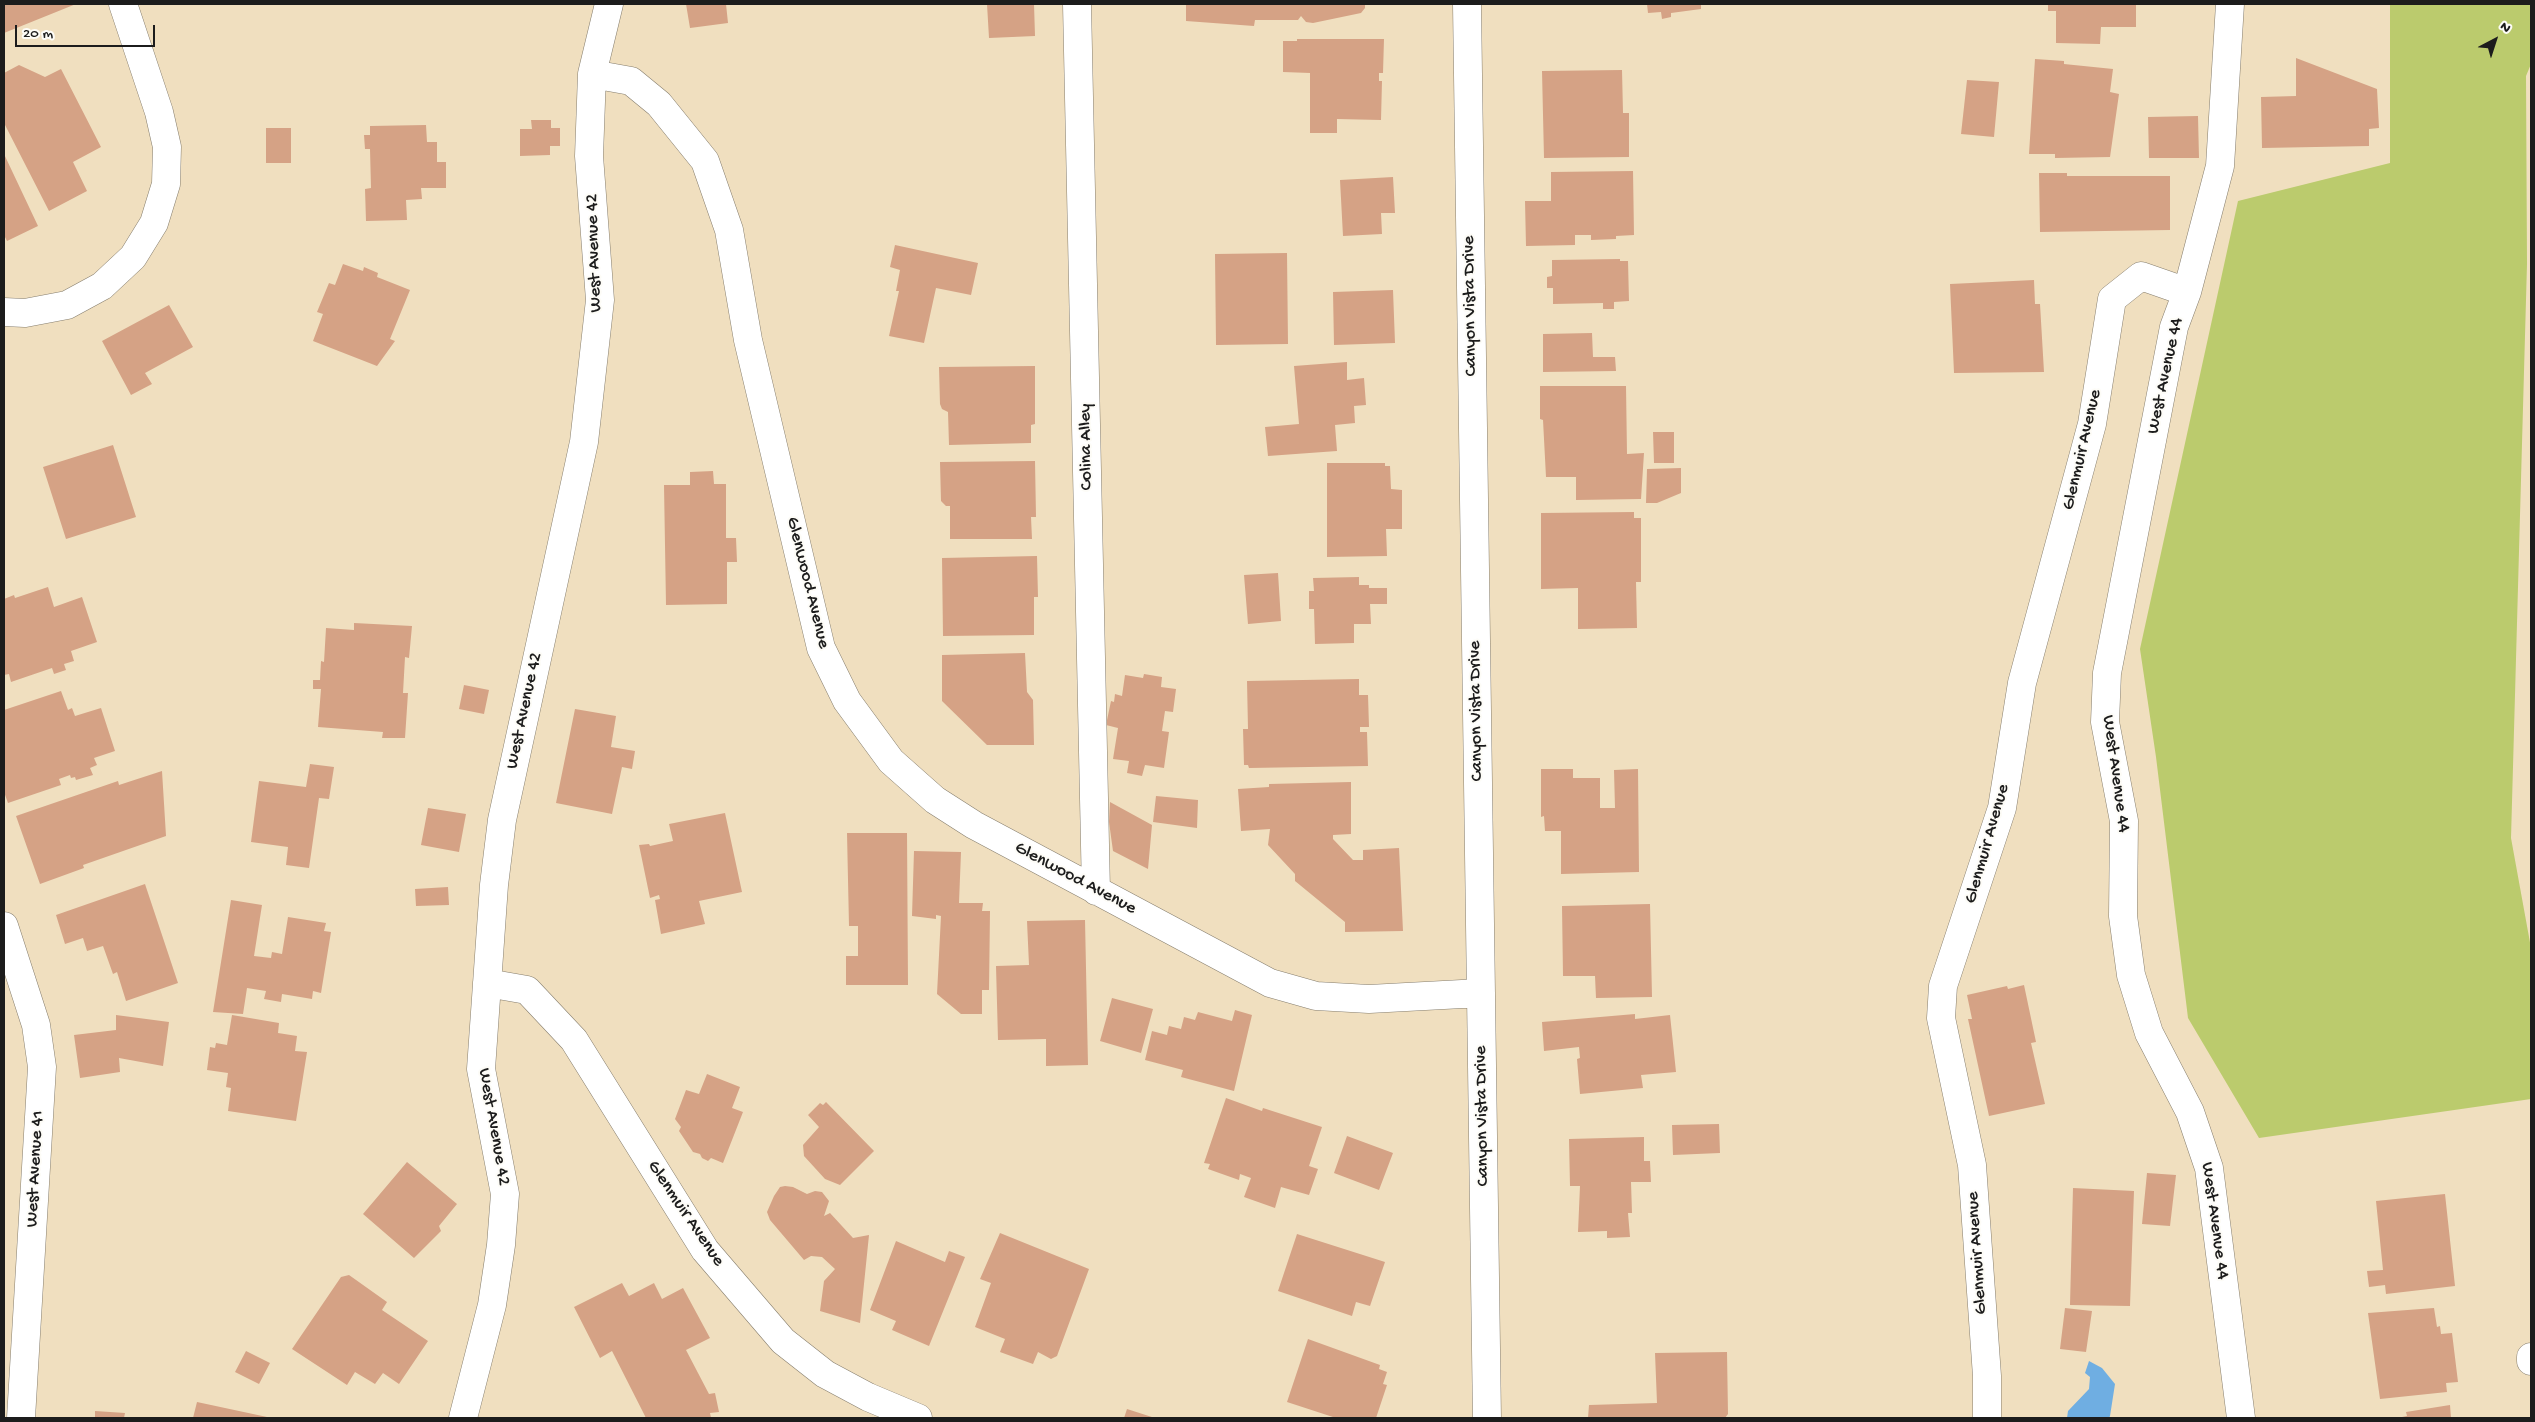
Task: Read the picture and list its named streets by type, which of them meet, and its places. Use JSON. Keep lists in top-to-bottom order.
{
  "streets": {
    "street": [
      "West Avenue 42",
      "Canyon Vista Drive",
      "West Avenue 44",
      "Colina Alley",
      "Glenmuir Avenue",
      "Glenwood Avenue",
      "West Avenue 41"
    ]
  },
  "crossings": [
    ["West Avenue 42", "Glenmuir Avenue"],
    ["West Avenue 42", "Glenwood Avenue"],
    ["Canyon Vista Drive", "Glenwood Avenue"],
    ["West Avenue 44", "Glenmuir Avenue"],
    ["Colina Alley", "Glenwood Avenue"]
  ],
  "scale_bar": "20 m",
  "north": "top right"
}
